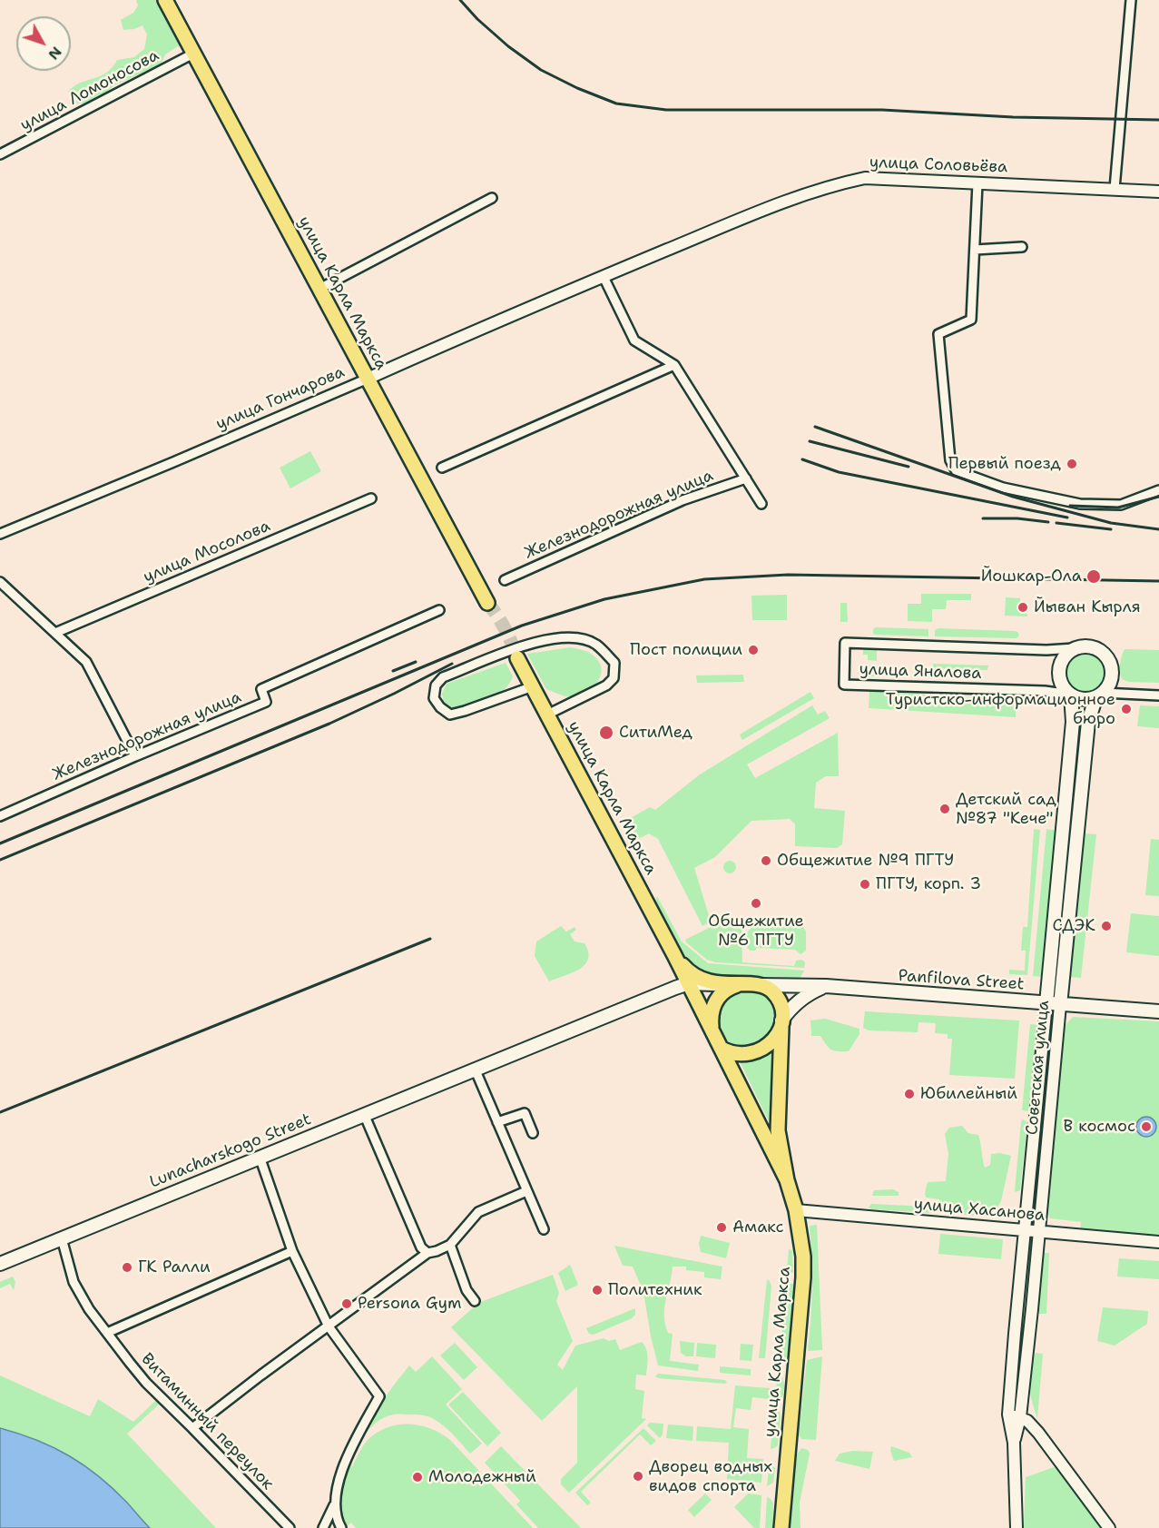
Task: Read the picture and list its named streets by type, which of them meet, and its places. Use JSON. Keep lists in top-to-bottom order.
{
  "streets": {
    "main road": [
      "улица Карла Маркса",
      "Panfilova Street",
      "Советская улица",
      "Lunacharskogo Street"
    ],
    "street": [
      "улица Ломоносова",
      "улица Соловьёва",
      "улица Гончарова",
      "Железнодорожная улица",
      "улица Мосолова",
      "улица Яналова",
      "улица Хасанова",
      "Витаминный переулок"
    ]
  },
  "crossings": [
    ["улица Ломоносова", "улица Карла Маркса"],
    ["улица Соловьёва", "улица Гончарова"],
    ["улица Карла Маркса", "улица Гончарова"],
    ["улица Карла Маркса", "Panfilova Street"],
    ["улица Карла Маркса", "улица Хасанова"],
    ["улица Яналова", "Советская улица"],
    ["Panfilova Street", "Советская улица"],
    ["Советская улица", "улица Хасанова"],
    ["Lunacharskogo Street", "Витаминный переулок"]
  ],
  "places": [
    "Первый поезд",
    "Йошкар-Ола",
    "Йыван Кырля",
    "Пост полиции",
    "Туристско-информационное бюро",
    "СитиМед",
    "Детский сад №87 \"Кече\"",
    "Общежитие №9 ПГТУ",
    "ПГТУ, корп. 3",
    "Общежитие №6 ПГТУ",
    "СДЭК",
    "Юбилейный",
    "В космос",
    "Амакс",
    "ГК Ралли",
    "Политехник",
    "Persona Gym",
    "Дворец водных видов спорта",
    "Молодежный"
  ],
  "north": "bottom right"
}
